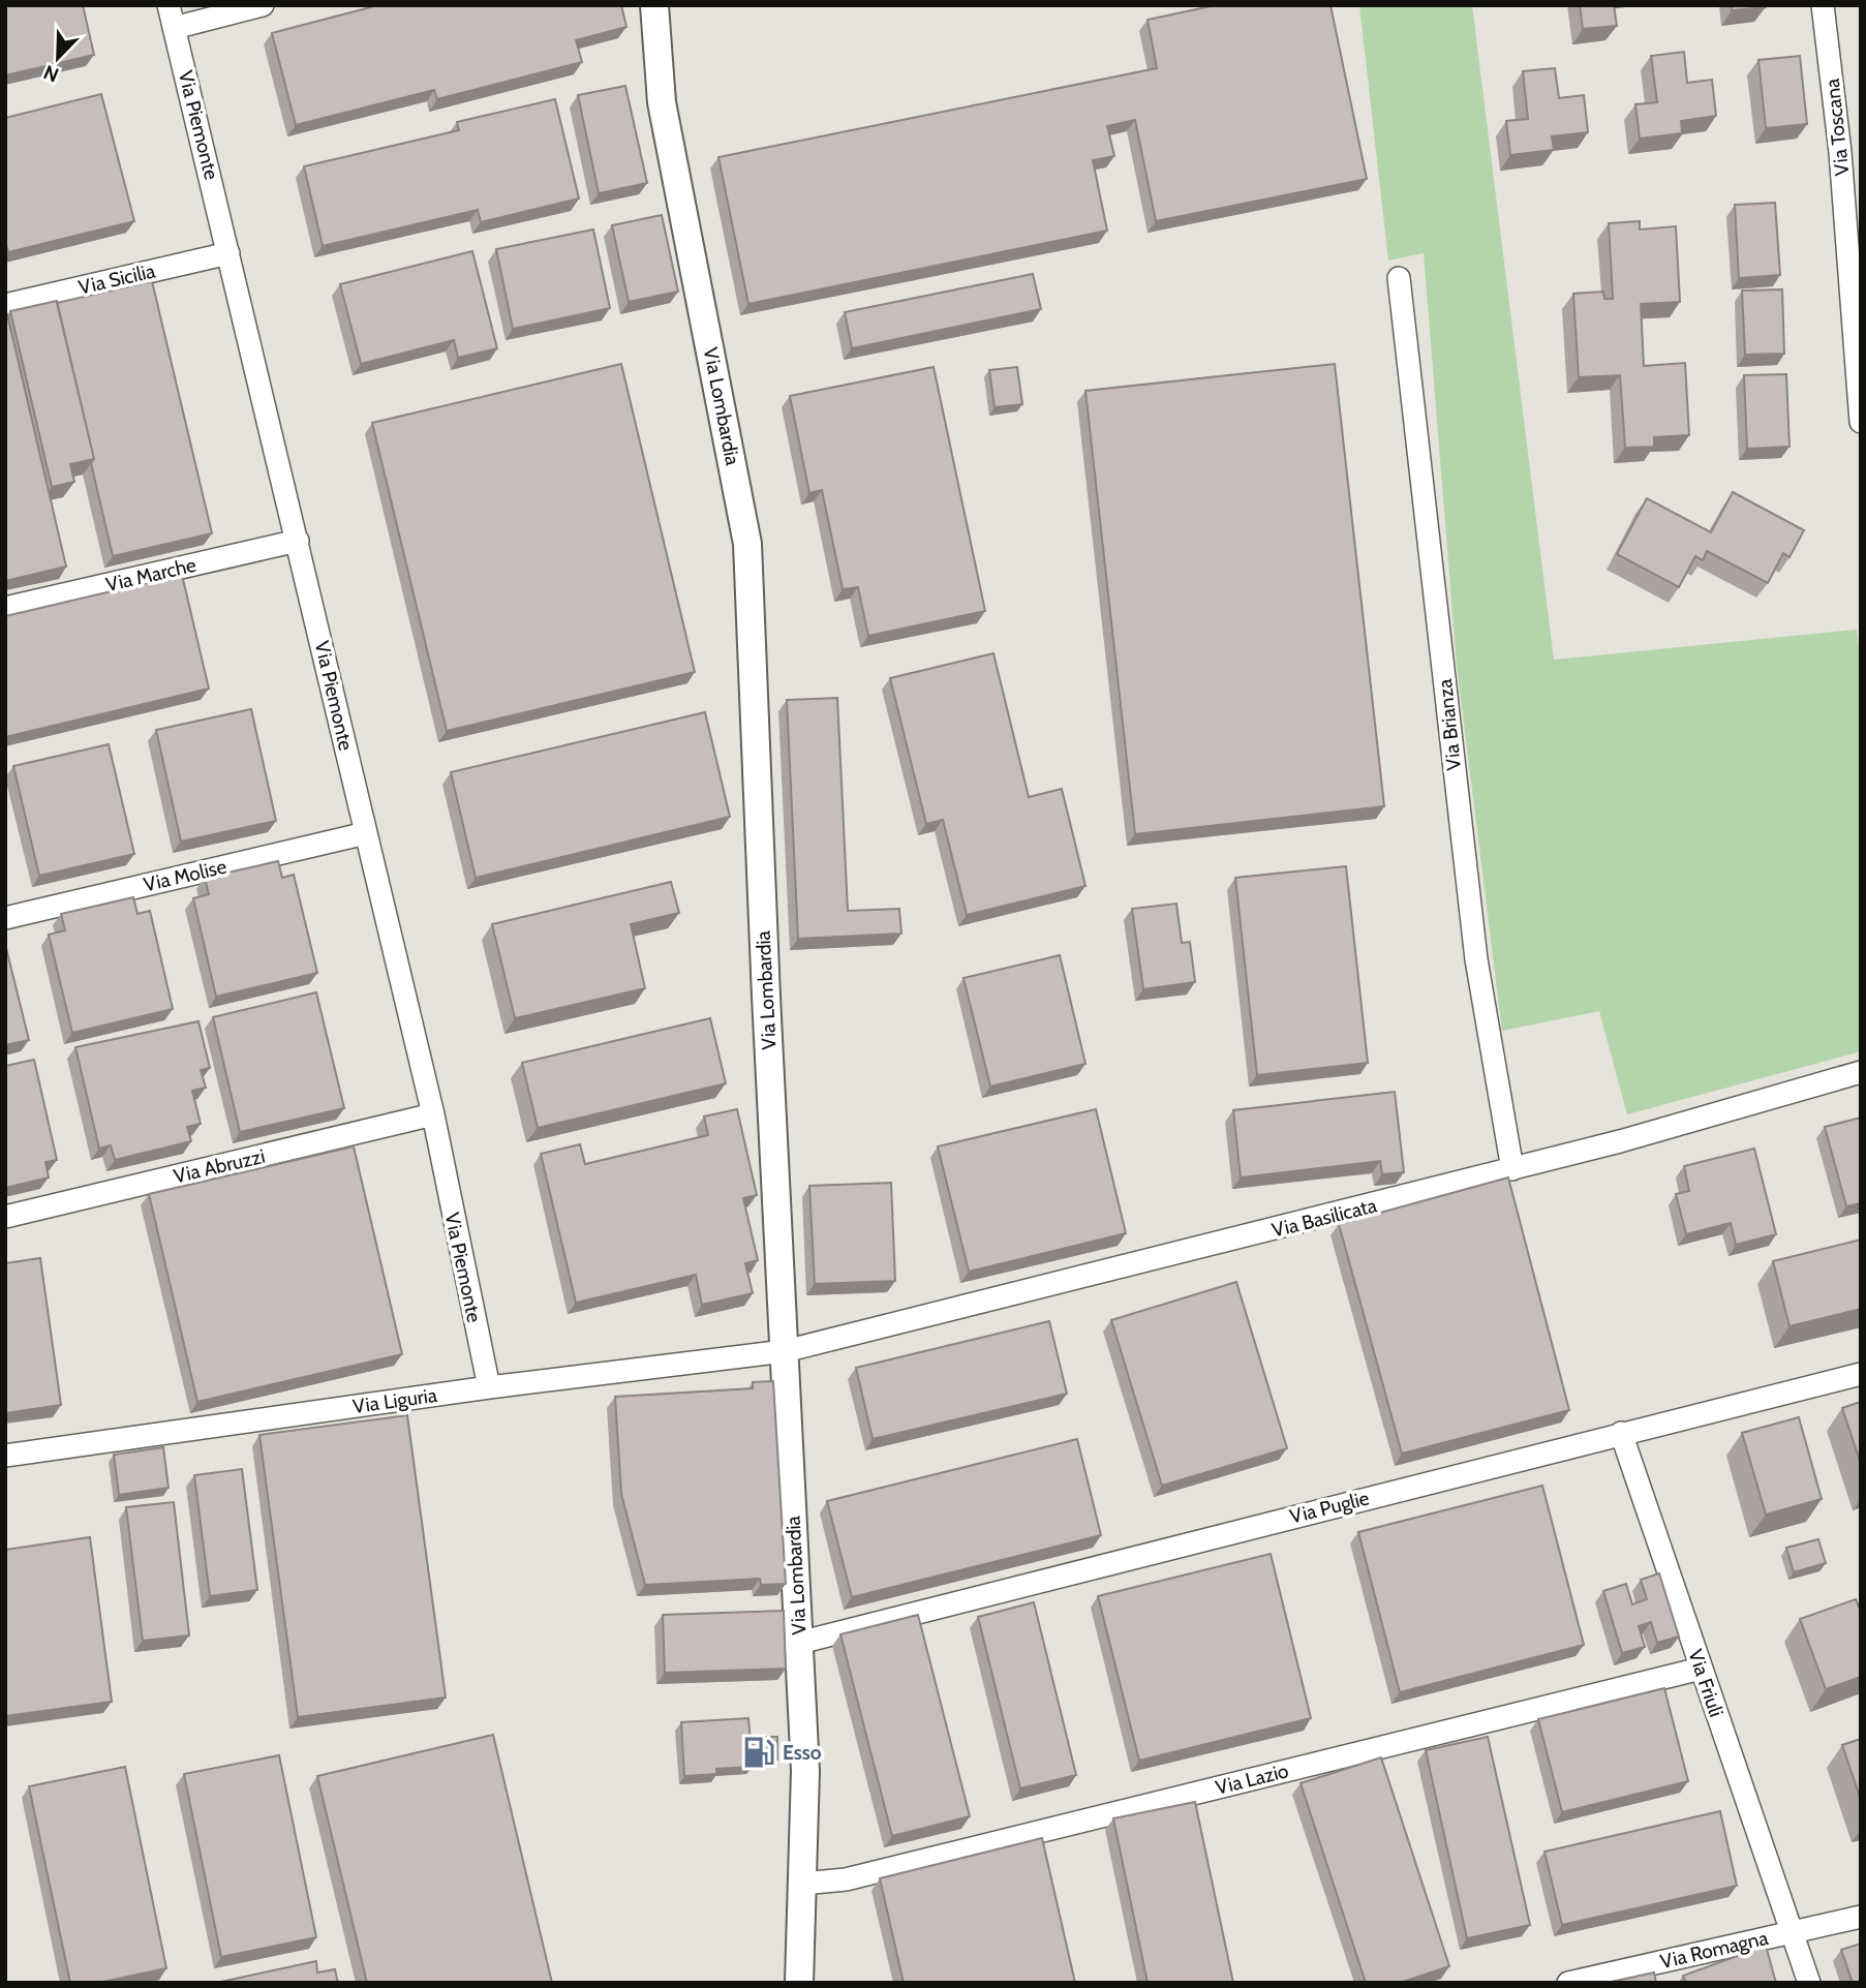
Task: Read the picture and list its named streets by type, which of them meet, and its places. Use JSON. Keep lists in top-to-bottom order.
{
  "streets": {
    "street": [
      "Via Piemonte",
      "Via Toscana",
      "Via Sicilia",
      "Via Lombardia",
      "Via Marche",
      "Via Brianza",
      "Via Molise",
      "Via Abruzzi",
      "Via Basilicata",
      "Via Liguria",
      "Via Puglie",
      "Via Friuli",
      "Via Lazio",
      "Via Romagna"
    ]
  },
  "crossings": [
    ["Via Piemonte", "Via Sicilia"],
    ["Via Piemonte", "Via Marche"],
    ["Via Piemonte", "Via Molise"],
    ["Via Piemonte", "Via Abruzzi"],
    ["Via Piemonte", "Via Liguria"],
    ["Via Lombardia", "Via Basilicata"],
    ["Via Lombardia", "Via Liguria"],
    ["Via Lombardia", "Via Puglie"],
    ["Via Lombardia", "Via Lazio"],
    ["Via Brianza", "Via Basilicata"],
    ["Via Basilicata", "Via Liguria"],
    ["Via Puglie", "Via Friuli"],
    ["Via Friuli", "Via Lazio"],
    ["Via Friuli", "Via Romagna"]
  ],
  "places": {
    "fuel station": ["Esso"]
  },
  "north": "bottom left"
}
